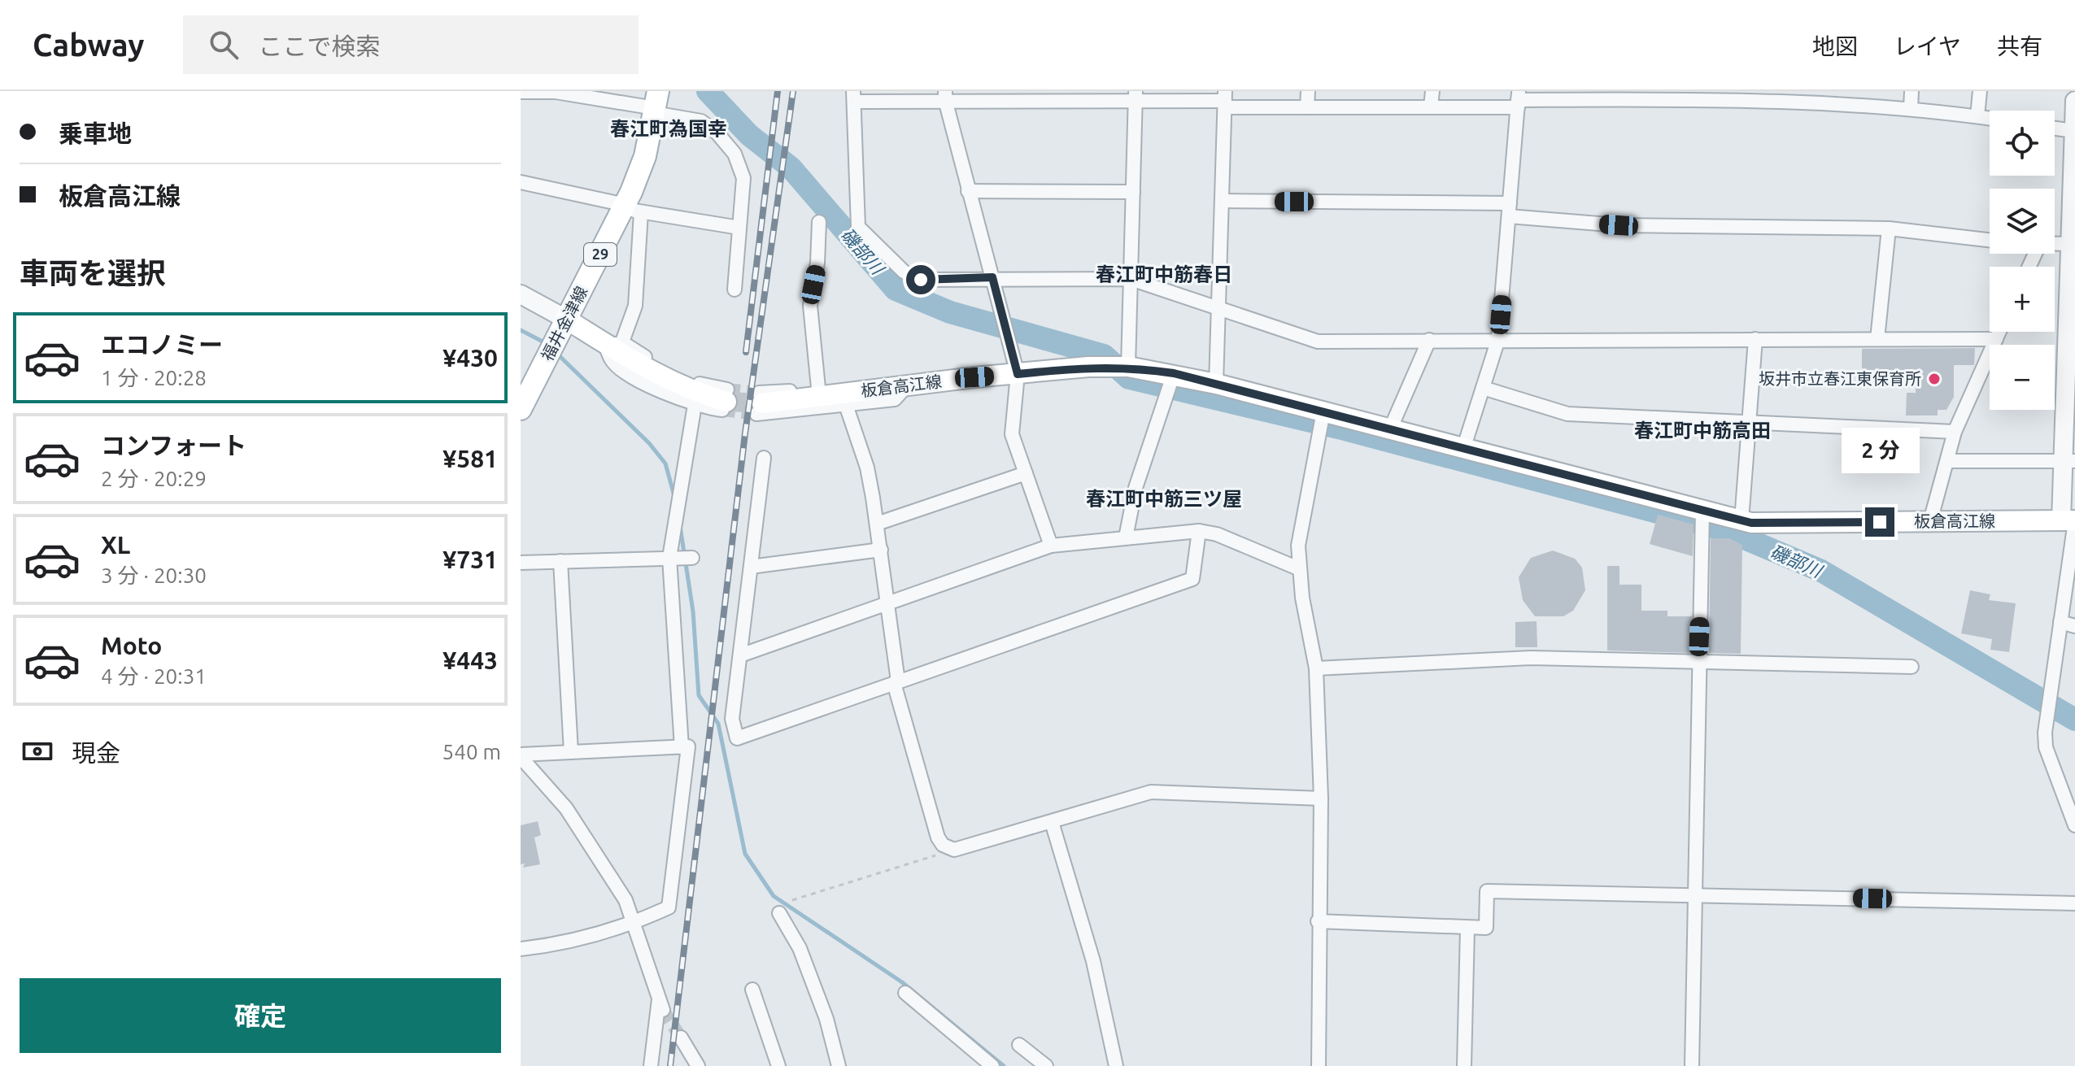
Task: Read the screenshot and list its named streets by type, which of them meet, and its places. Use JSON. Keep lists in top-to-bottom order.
{
  "streets": {
    "main road": ["29", "福井金津線", "板倉高江線"]
  },
  "districts": [
    "春江町為国幸",
    "春江町中筋春日",
    "春江町中筋高田",
    "春江町中筋三ツ屋"
  ],
  "water": ["磯部川"],
  "places": ["坂井市立春江東保育所"],
  "page": {
    "header": "Cabway",
    "search": "ここで検索",
    "nav": ["地図", "レイヤ", "共有"],
    "banner": ["乗車地", "板倉高江線"],
    "map_buttons": ["+", "−"],
    "heading": "車両を選択",
    "list": [
      {
        "name": "エコノミー",
        "note": "1 分 · 20:28",
        "value": "¥430"
      },
      {
        "name": "コンフォート",
        "note": "2 分 · 20:29",
        "value": "¥581"
      },
      {
        "name": "XL",
        "note": "3 分 · 20:30",
        "value": "¥731"
      },
      {
        "name": "Moto",
        "note": "4 分 · 20:31",
        "value": "¥443"
      }
    ],
    "bubble": "2 分",
    "pay": ["現金", "540 m"],
    "buttons": "確定"
  }
}
